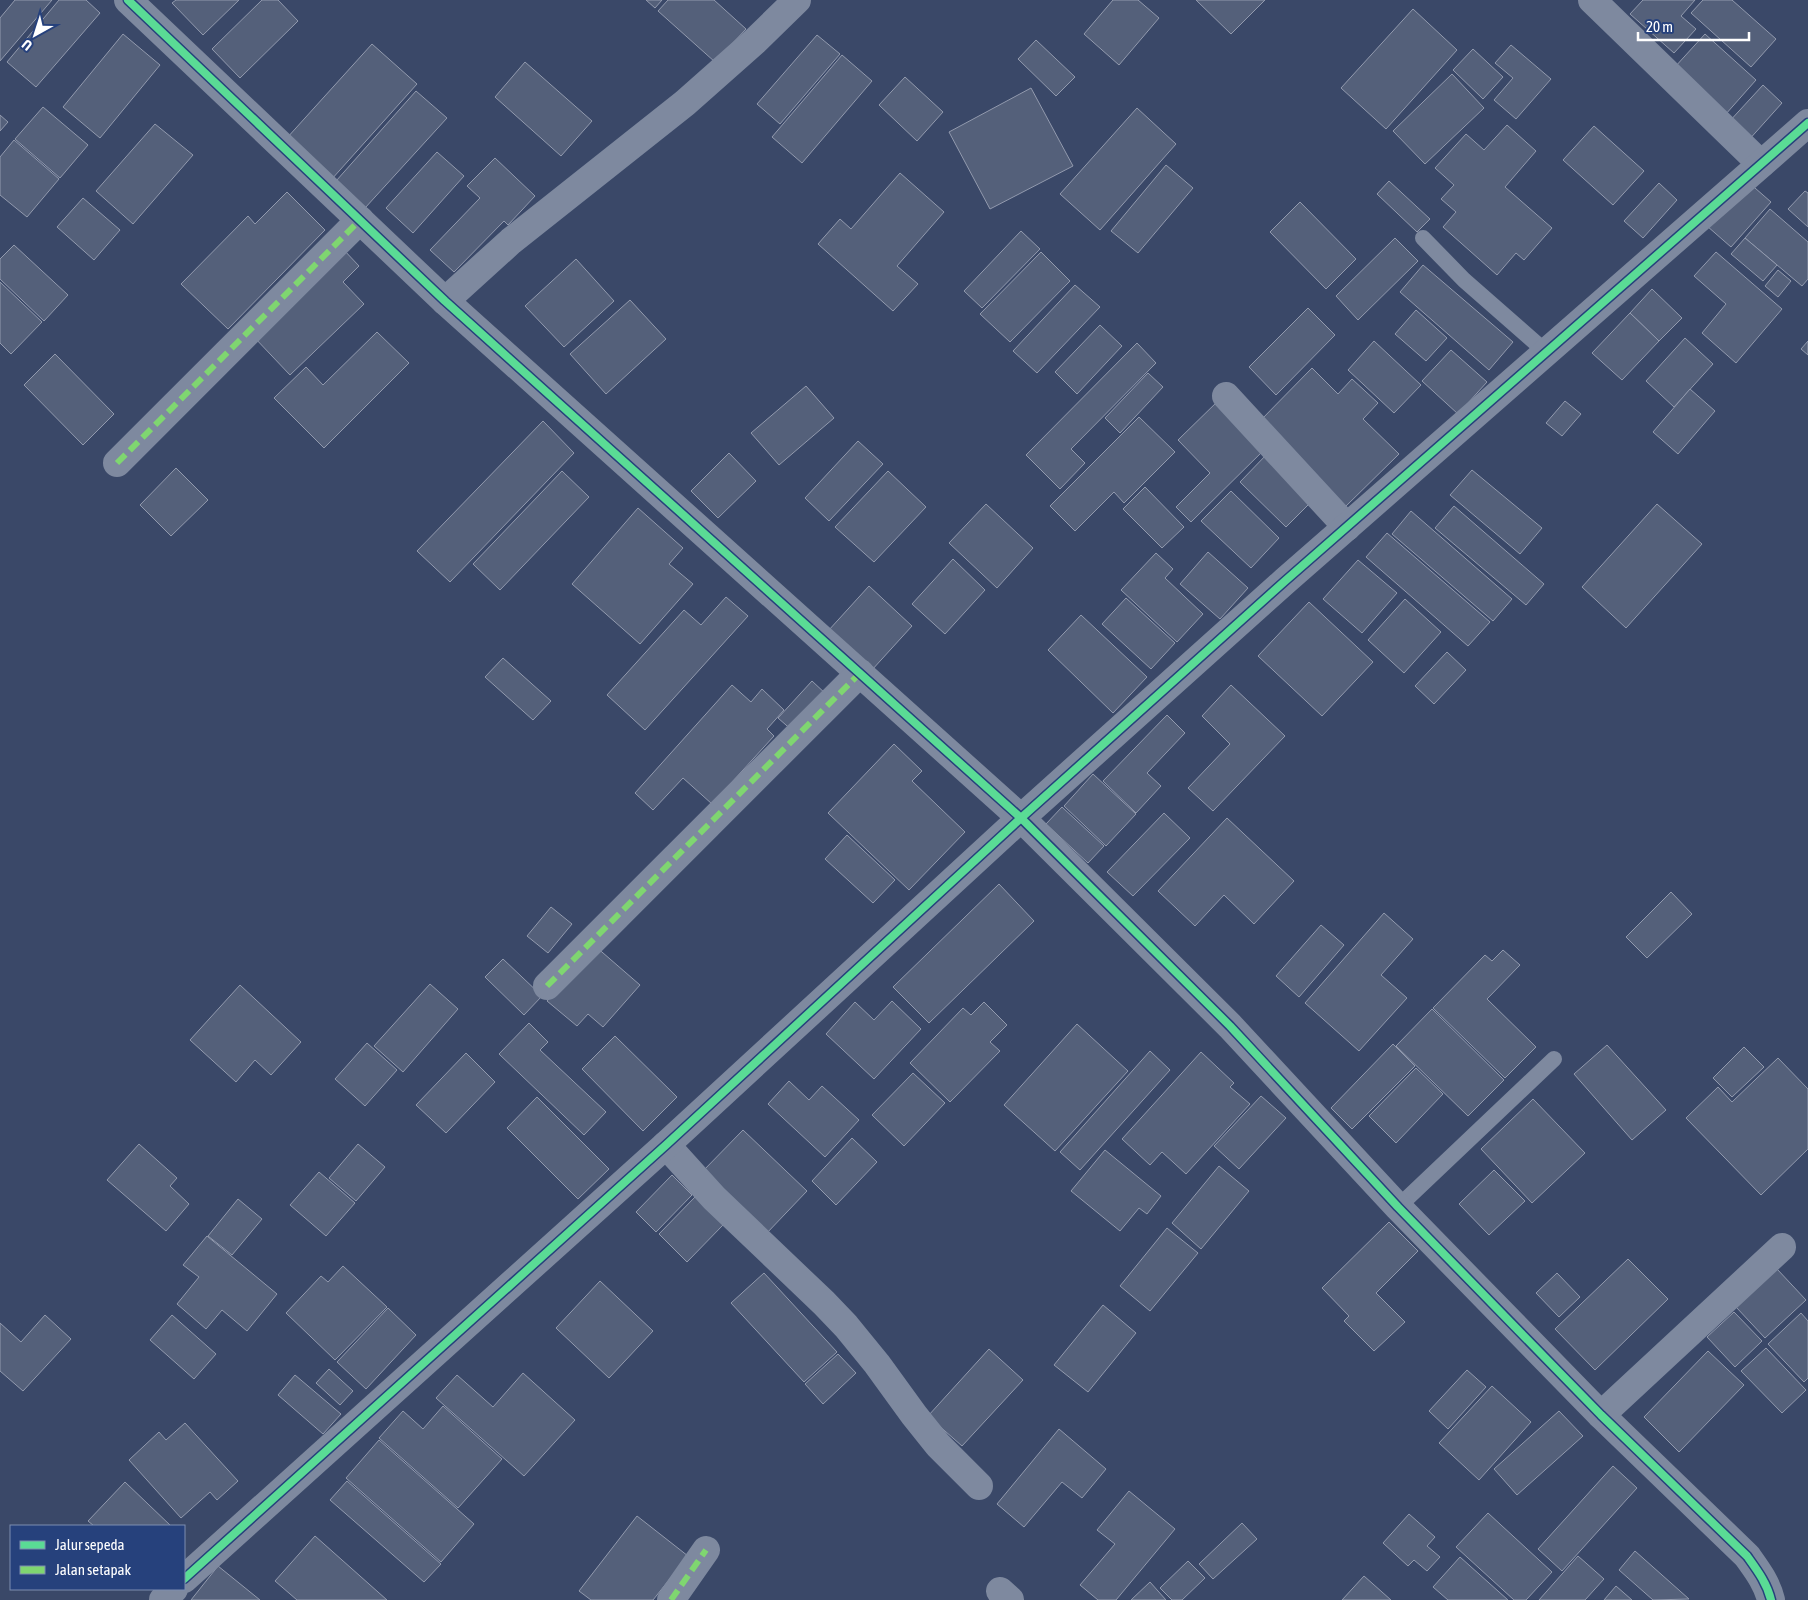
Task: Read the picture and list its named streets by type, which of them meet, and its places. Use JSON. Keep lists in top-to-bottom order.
{
  "legend": ["Jalur sepeda", "Jalan setapak"],
  "scale_bar": "20 m",
  "north": "bottom left"
}
